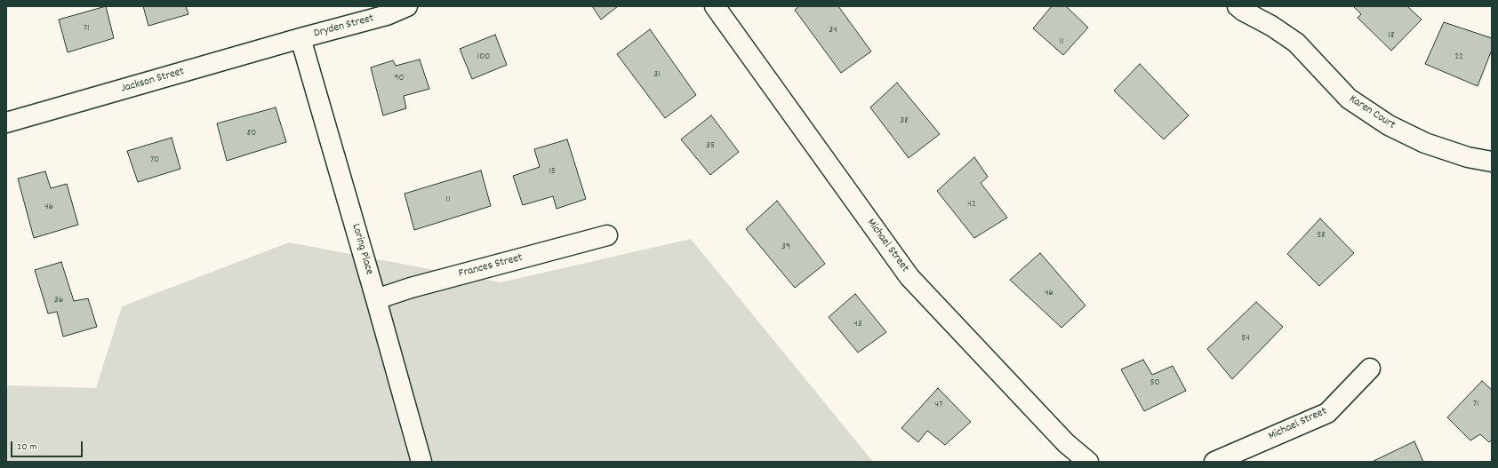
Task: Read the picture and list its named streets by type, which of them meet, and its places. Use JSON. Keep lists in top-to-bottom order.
{
  "streets": {
    "street": [
      "Dryden Street",
      "Jackson Street",
      "Karen Court",
      "Michael Street",
      "Loring Place",
      "Frances Street"
    ]
  },
  "crossings": [
    ["Dryden Street", "Jackson Street"],
    ["Dryden Street", "Loring Place"],
    ["Jackson Street", "Loring Place"],
    ["Loring Place", "Frances Street"]
  ],
  "house_numbers": [
    "71",
    "34",
    "18",
    "11",
    "100",
    "22",
    "31",
    "90",
    "38",
    "80",
    "35",
    "70",
    "15",
    "11",
    "42",
    "46",
    "58",
    "39",
    "46",
    "36",
    "43",
    "54",
    "50",
    "71",
    "47"
  ],
  "scale_bar": "20 m"
}
